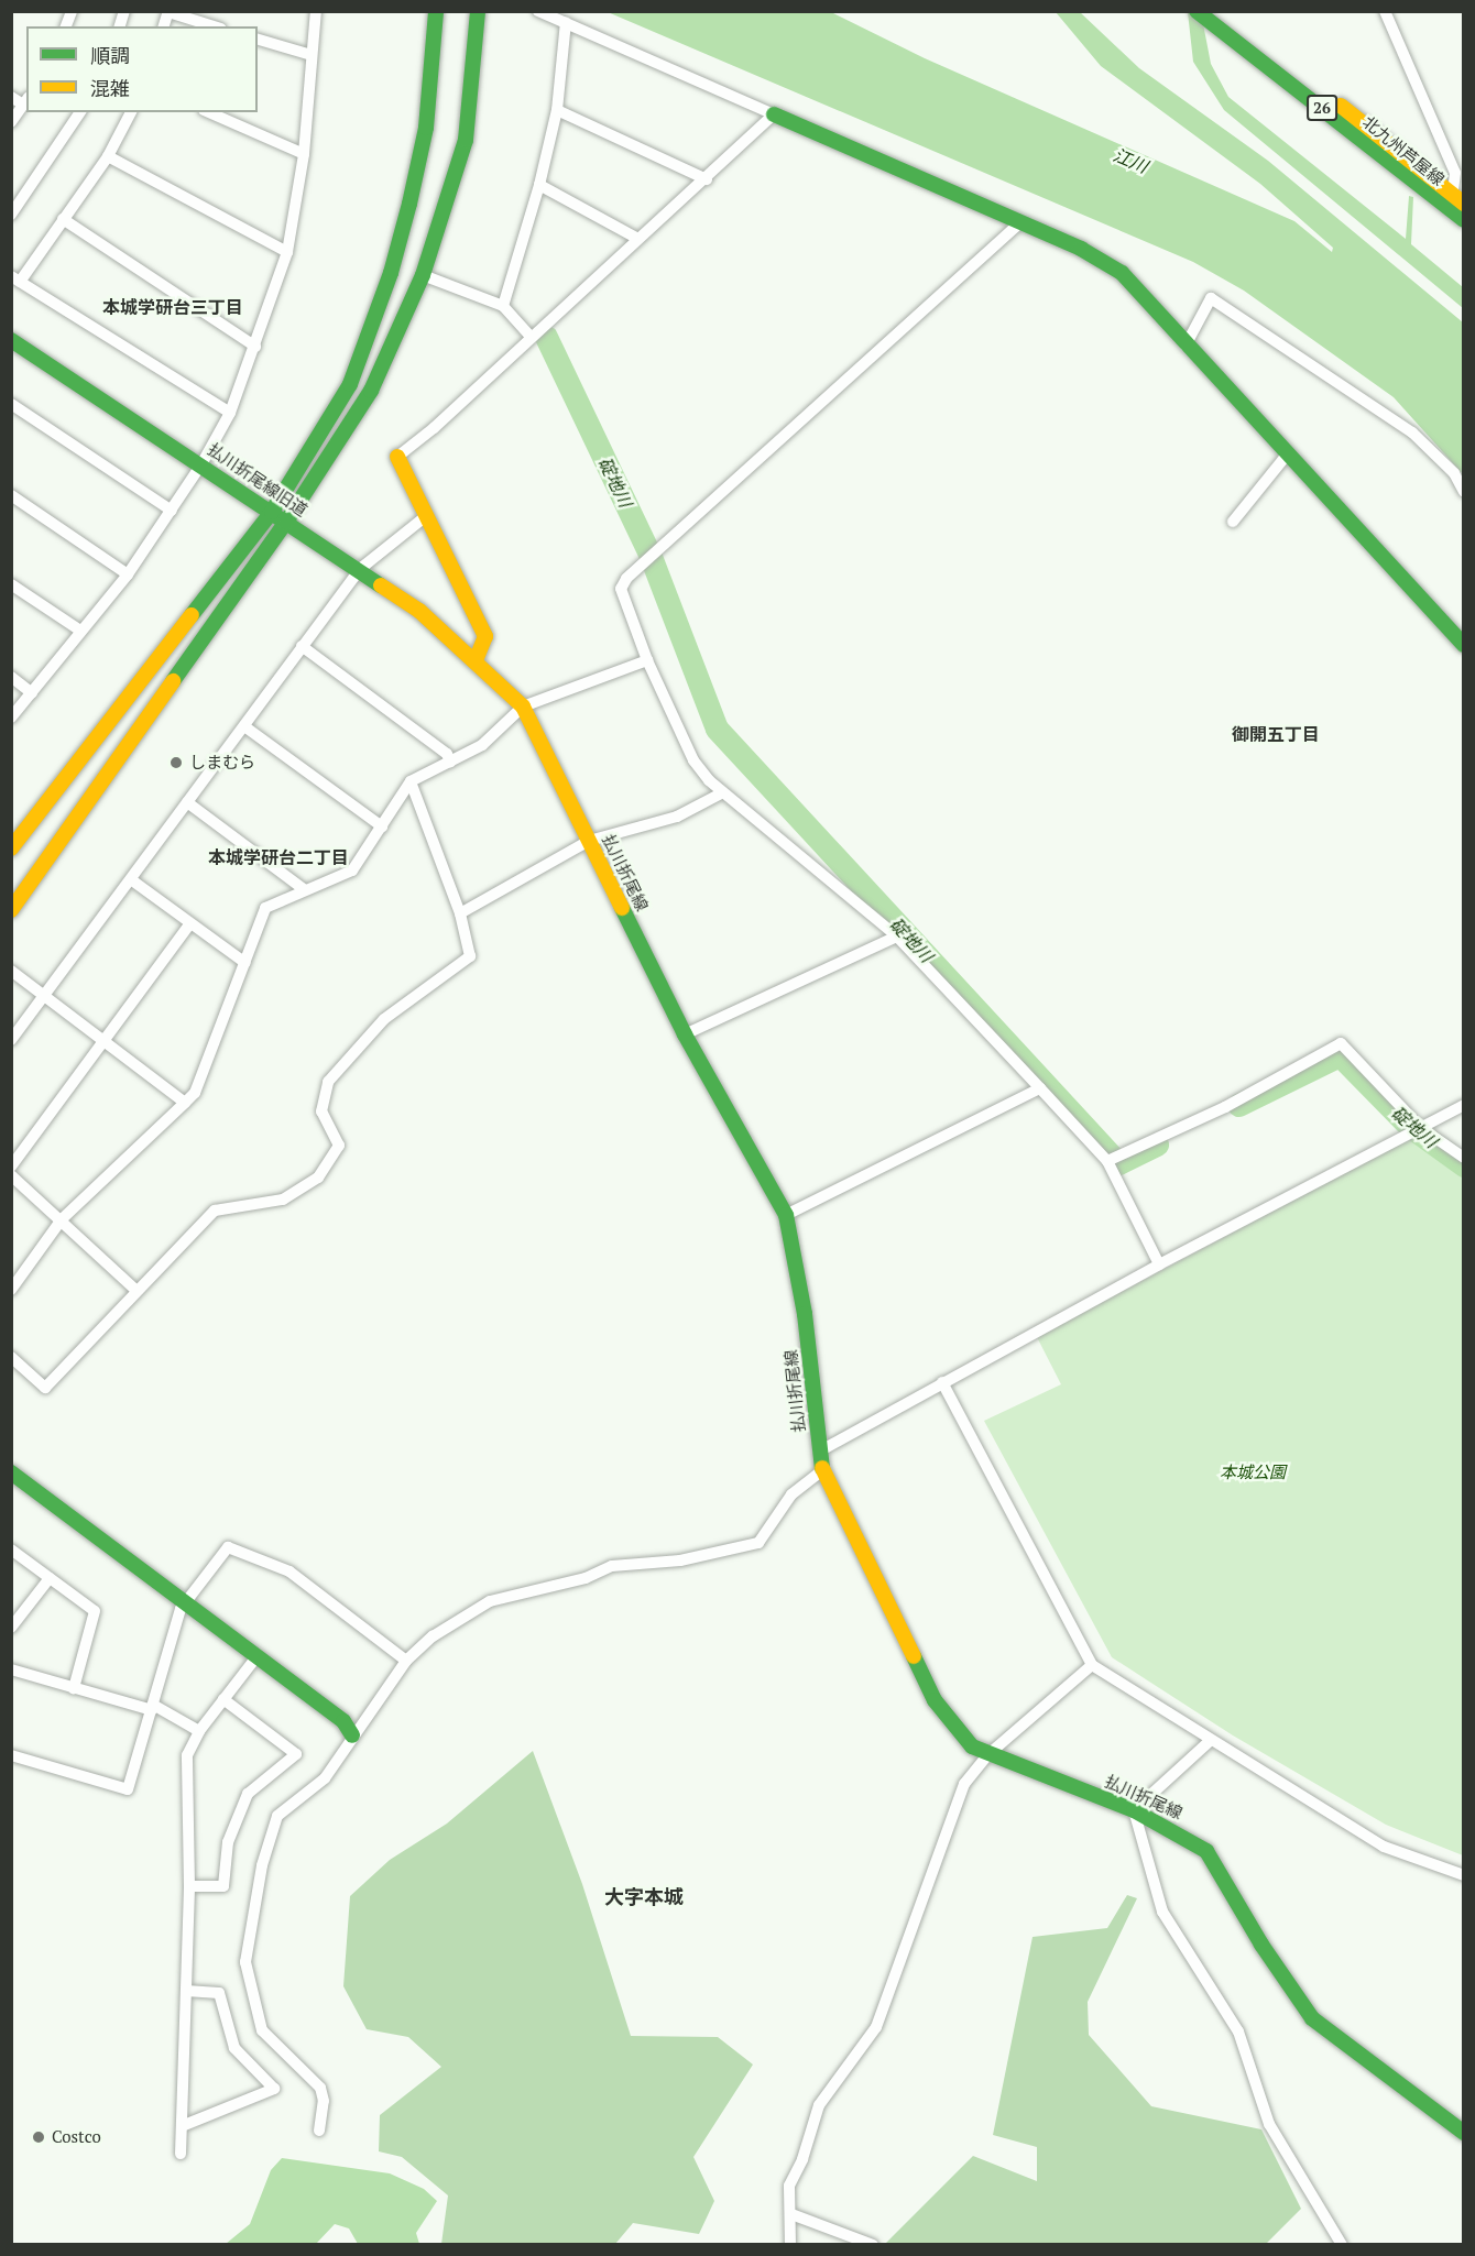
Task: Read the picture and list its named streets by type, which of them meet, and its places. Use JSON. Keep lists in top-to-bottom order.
{
  "streets": {
    "street": [
      "26",
      "北九州芦屋線",
      "払川折尾線旧道",
      "払川折尾線"
    ]
  },
  "crossings": [
    ["払川折尾線旧道", "払川折尾線"]
  ],
  "districts": [
    "本城学研台三丁目",
    "御開五丁目",
    "本城学研台二丁目",
    "大字本城"
  ],
  "water": ["江川", "碇地川"],
  "parks": ["本城公園"],
  "places": ["しまむら", "Costco"],
  "legend": ["順調", "混雑"]
}
